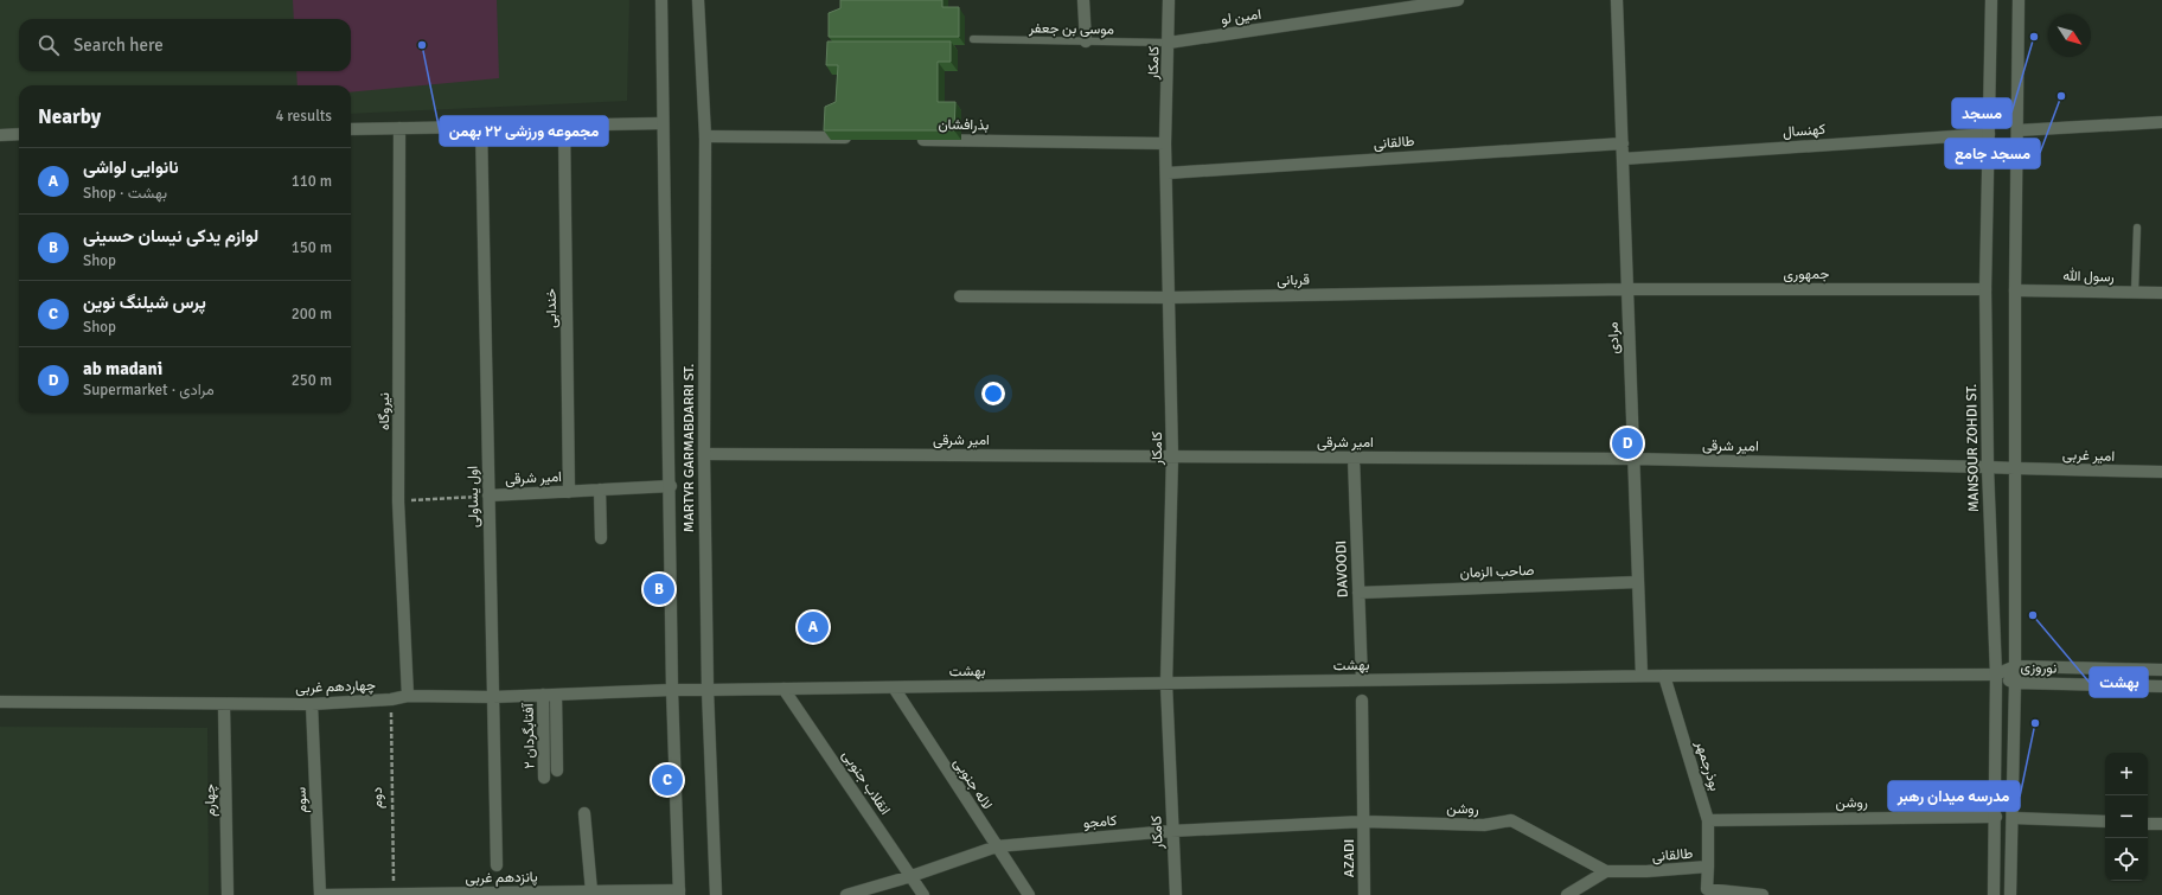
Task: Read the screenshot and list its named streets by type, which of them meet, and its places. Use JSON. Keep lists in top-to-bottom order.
{
  "streets": {
    "street": [
      "امین لو",
      "کامکار",
      "بذرافشان",
      "کهنسال",
      "طالقانی",
      "جمهوری",
      "رسول الله",
      "قربانی",
      "خندابی",
      "مرادی",
      "نیروگاه",
      "امیر شرقی",
      "MARTYR GARMABDARRI ST.",
      "MANSOUR ZOHDI ST.",
      "امیر غربی",
      "اول یساولی",
      "DAVOODI",
      "صاحب الزمان",
      "بهشت",
      "نوروزی",
      "چهاردهم غربی",
      "آفتابگردان ۲",
      "بوذرجمهر",
      "انقلاب جنوبی",
      "لاله جنوبی",
      "چهارم",
      "سوم",
      "روشن",
      "کامجو",
      "AZADI",
      "پانزدهم غربی"
    ],
    "lane": ["موسی بن جعفر"],
    "path": ["دوم"]
  },
  "crossings": [
    ["امین لو", "موسی بن جعفر"],
    ["امین لو", "کامکار"],
    ["موسی بن جعفر", "کامکار"],
    ["کامکار", "بذرافشان"],
    ["کامکار", "طالقانی"],
    ["کامکار", "قربانی"],
    ["کامکار", "امیر شرقی"],
    ["کامکار", "بهشت"],
    ["کامکار", "کامجو"],
    ["کهنسال", "مرادی"],
    ["کهنسال", "MANSOUR ZOHDI ST."],
    ["طالقانی", "مرادی"],
    ["طالقانی", "بوذرجمهر"],
    ["طالقانی", "روشن"],
    ["جمهوری", "قربانی"],
    ["جمهوری", "مرادی"],
    ["جمهوری", "MANSOUR ZOHDI ST."],
    ["قربانی", "مرادی"],
    ["خندابی", "امیر شرقی"],
    ["مرادی", "امیر شرقی"],
    ["مرادی", "صاحب الزمان"],
    ["مرادی", "بهشت"],
    ["نیروگاه", "امیر شرقی"],
    ["نیروگاه", "چهاردهم غربی"],
    ["امیر شرقی", "MARTYR GARMABDARRI ST."],
    ["امیر شرقی", "MANSOUR ZOHDI ST."],
    ["امیر شرقی", "امیر غربی"],
    ["امیر شرقی", "اول یساولی"],
    ["امیر شرقی", "DAVOODI"],
    ["MARTYR GARMABDARRI ST.", "بهشت"],
    ["MARTYR GARMABDARRI ST.", "چهاردهم غربی"],
    ["MARTYR GARMABDARRI ST.", "پانزدهم غربی"],
    ["MANSOUR ZOHDI ST.", "بهشت"],
    ["MANSOUR ZOHDI ST.", "نوروزی"],
    ["MANSOUR ZOHDI ST.", "روشن"],
    ["اول یساولی", "چهاردهم غربی"],
    ["DAVOODI", "صاحب الزمان"],
    ["DAVOODI", "بهشت"],
    ["بهشت", "نوروزی"],
    ["بهشت", "چهاردهم غربی"],
    ["بهشت", "بوذرجمهر"],
    ["بهشت", "انقلاب جنوبی"],
    ["بهشت", "لاله جنوبی"],
    ["چهاردهم غربی", "آفتابگردان ۲"],
    ["چهاردهم غربی", "دوم"],
    ["چهاردهم غربی", "چهارم"],
    ["چهاردهم غربی", "سوم"],
    ["بوذرجمهر", "روشن"],
    ["انقلاب جنوبی", "کامجو"],
    ["لاله جنوبی", "کامجو"],
    ["دوم", "پانزدهم غربی"],
    ["سوم", "پانزدهم غربی"],
    ["روشن", "کامجو"],
    ["روشن", "AZADI"],
    ["کامجو", "AZADI"]
  ],
  "places": [
    "مسجد",
    "مجموعه ورزشی ۲۲ بهمن",
    "مسجد جامع",
    "بهشت",
    "مدرسه میدان رهبر"
  ],
  "north": "bottom right",
  "page": {
    "search": "Search here",
    "heading": ["Nearby", "4 results"],
    "list": [
      {
        "mark": "A",
        "name": "نانوایی لواشی",
        "note": "Shop · بهشت",
        "value": "110 m"
      },
      {
        "mark": "B",
        "name": "لوازم یدکی نیسان حسینی",
        "note": "Shop",
        "value": "150 m"
      },
      {
        "mark": "C",
        "name": "پرس شیلنگ نوین",
        "note": "Shop",
        "value": "200 m"
      },
      {
        "mark": "D",
        "name": "ab madani",
        "note": "Supermarket · مرادی",
        "value": "250 m"
      }
    ],
    "pins": [
      "D",
      "B",
      "A",
      "C"
    ],
    "map_buttons": ["+", "−"]
  }
}
